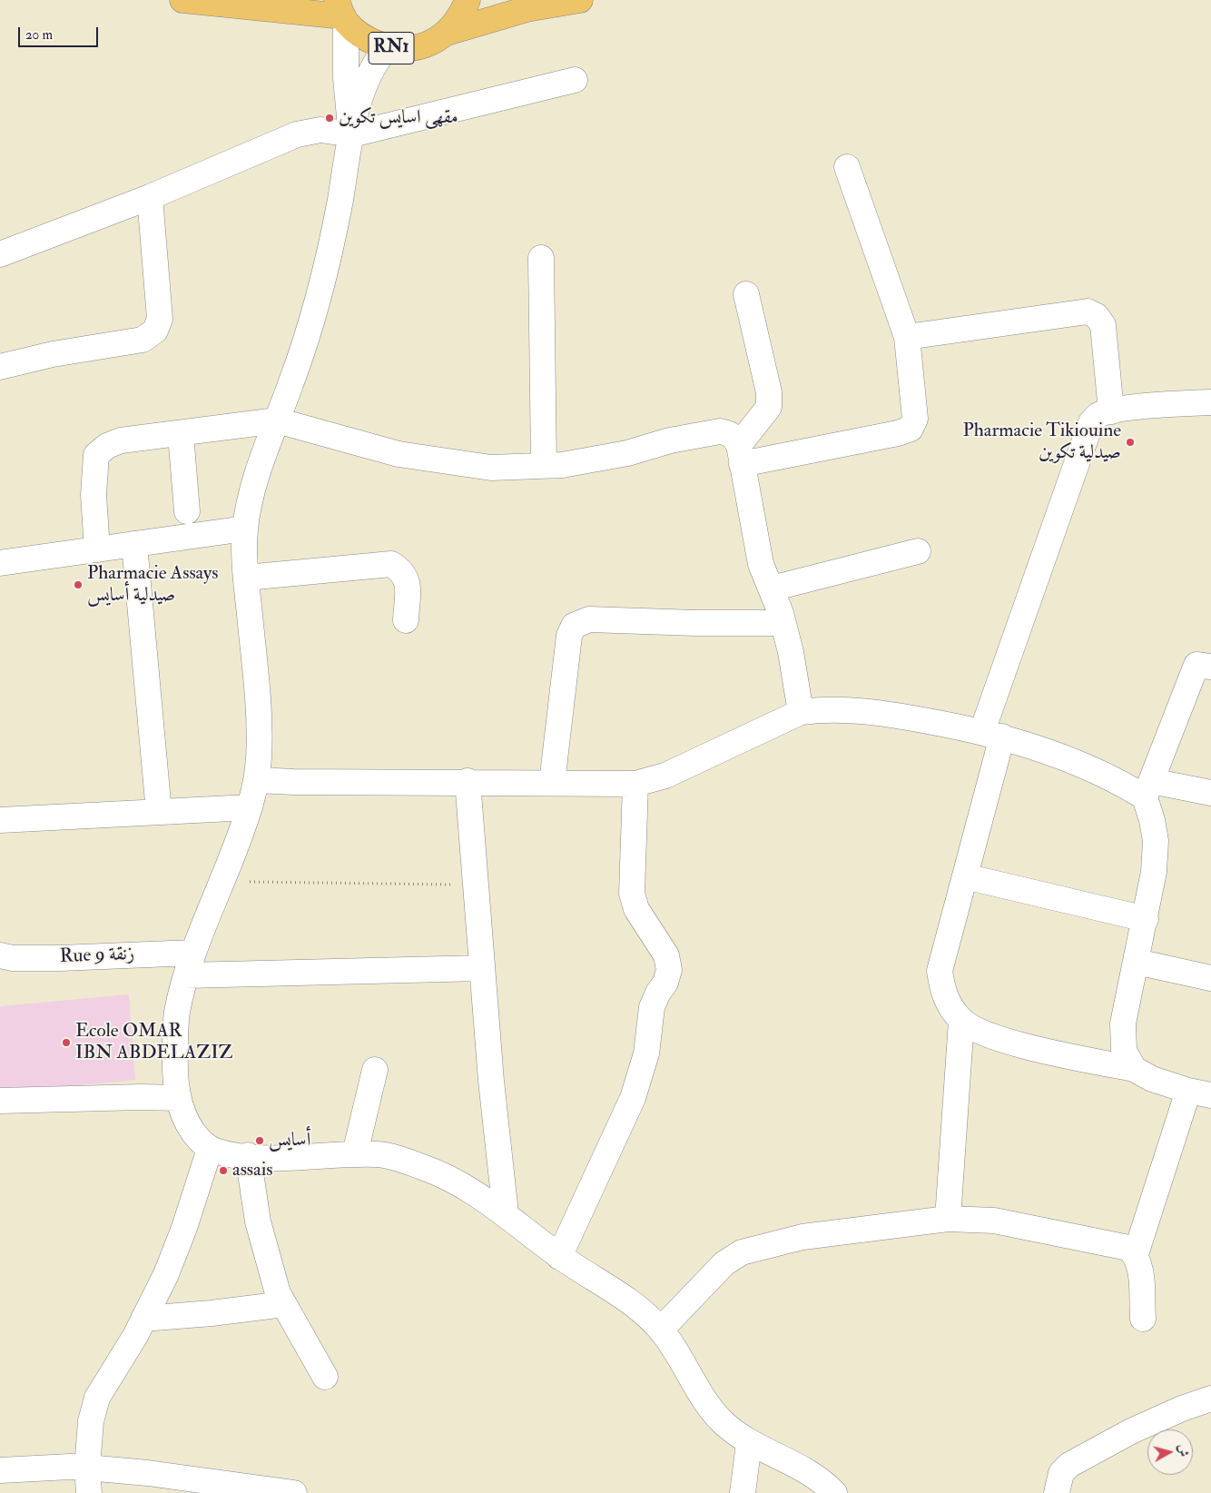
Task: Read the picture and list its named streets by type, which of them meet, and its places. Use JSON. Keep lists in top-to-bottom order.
{
  "streets": {
    "highway": ["RN1"],
    "street": ["Rue 9 زنقة"]
  },
  "places": [
    "مقهى اسايس تكوين",
    "Pharmacie Tikiouine صيدلية تكوين",
    "Pharmacie Assays صيدلية أسايس",
    "Ecole OMAR IBN ABDELAZIZ",
    "أسايس",
    "assais"
  ],
  "scale_bar": "20 m",
  "north": "right"
}
